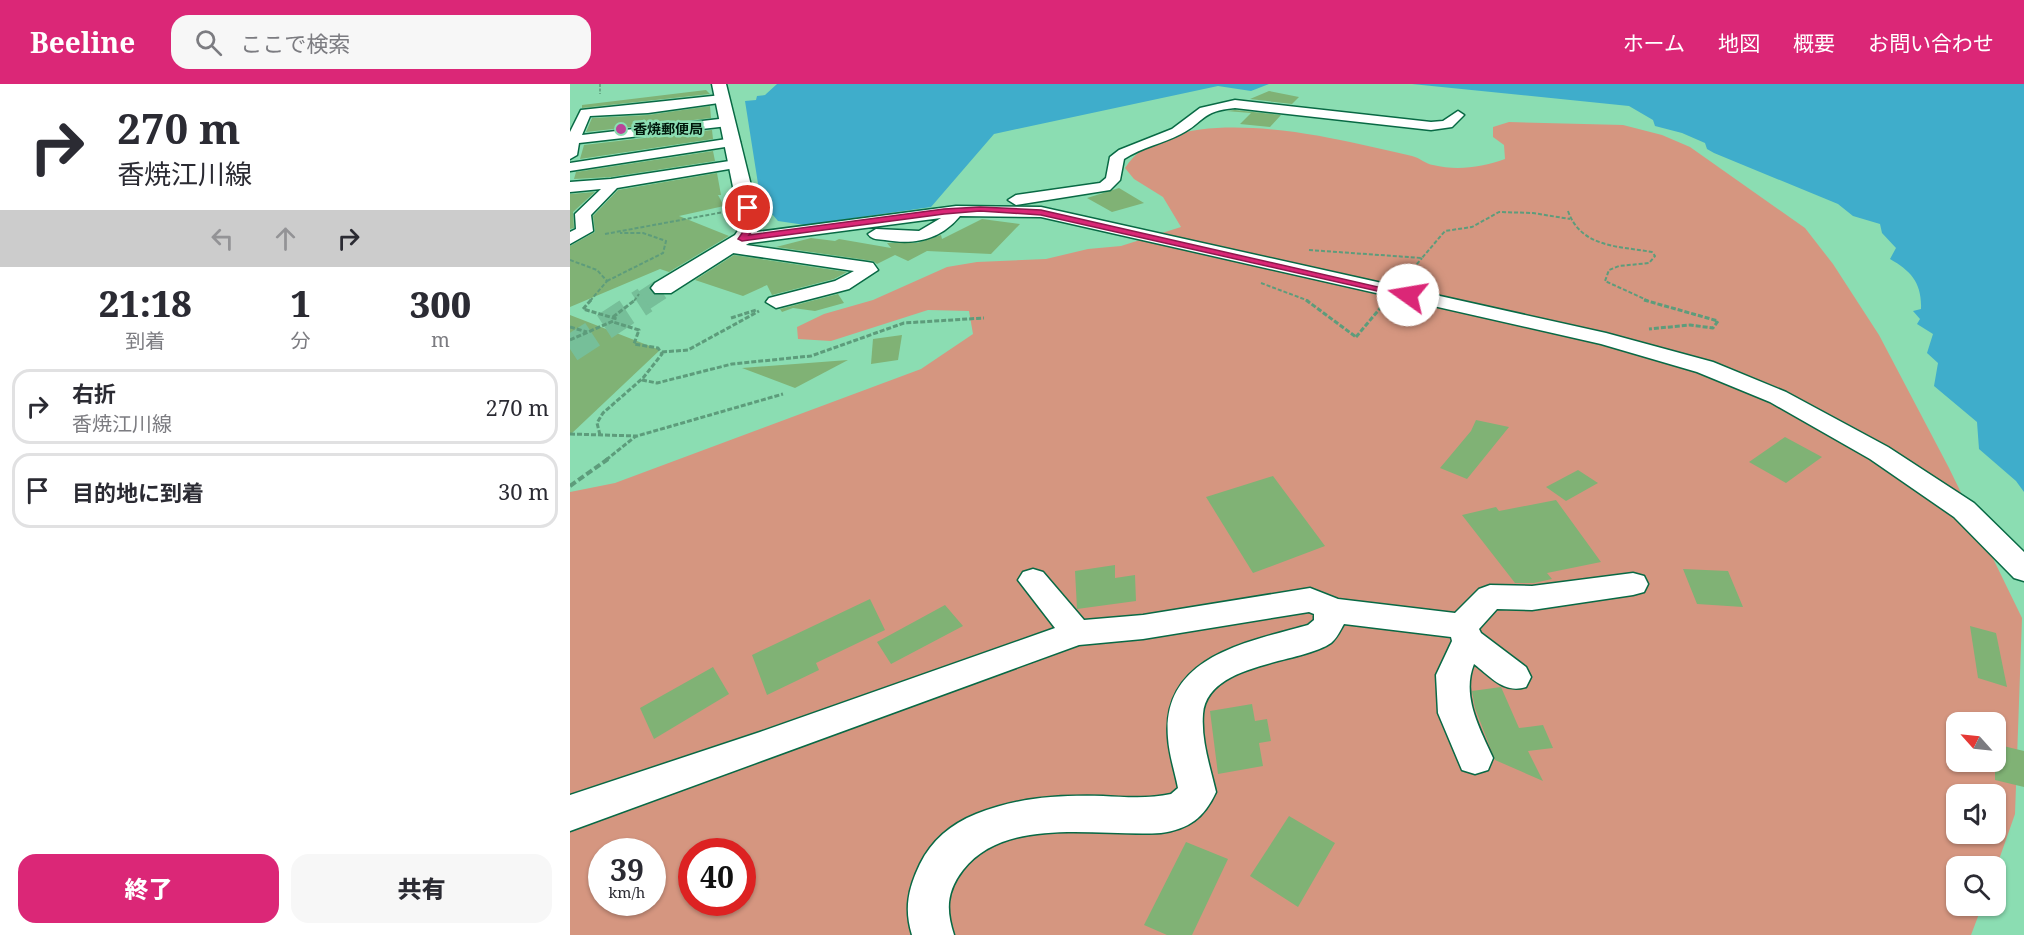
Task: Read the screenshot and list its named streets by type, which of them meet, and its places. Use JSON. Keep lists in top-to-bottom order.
{
  "places": ["香焼郵便局"],
  "north": "top left",
  "page": {
    "header": "Beeline",
    "search": "ここで検索",
    "nav": [
      "ホーム",
      "地図",
      "概要",
      "お問い合わせ"
    ],
    "turn": ["270 m", "香焼江川線"],
    "eta": [
      "21:18",
      "到着",
      "1",
      "分",
      "300",
      "m"
    ],
    "list": [
      {
        "name": "右折",
        "note": "香焼江川線",
        "value": "270 m"
      },
      {
        "name": "目的地に到着",
        "value": "30 m"
      }
    ],
    "speed": "39 km/h",
    "limit": "40",
    "buttons": ["終了", "共有"]
  }
}
